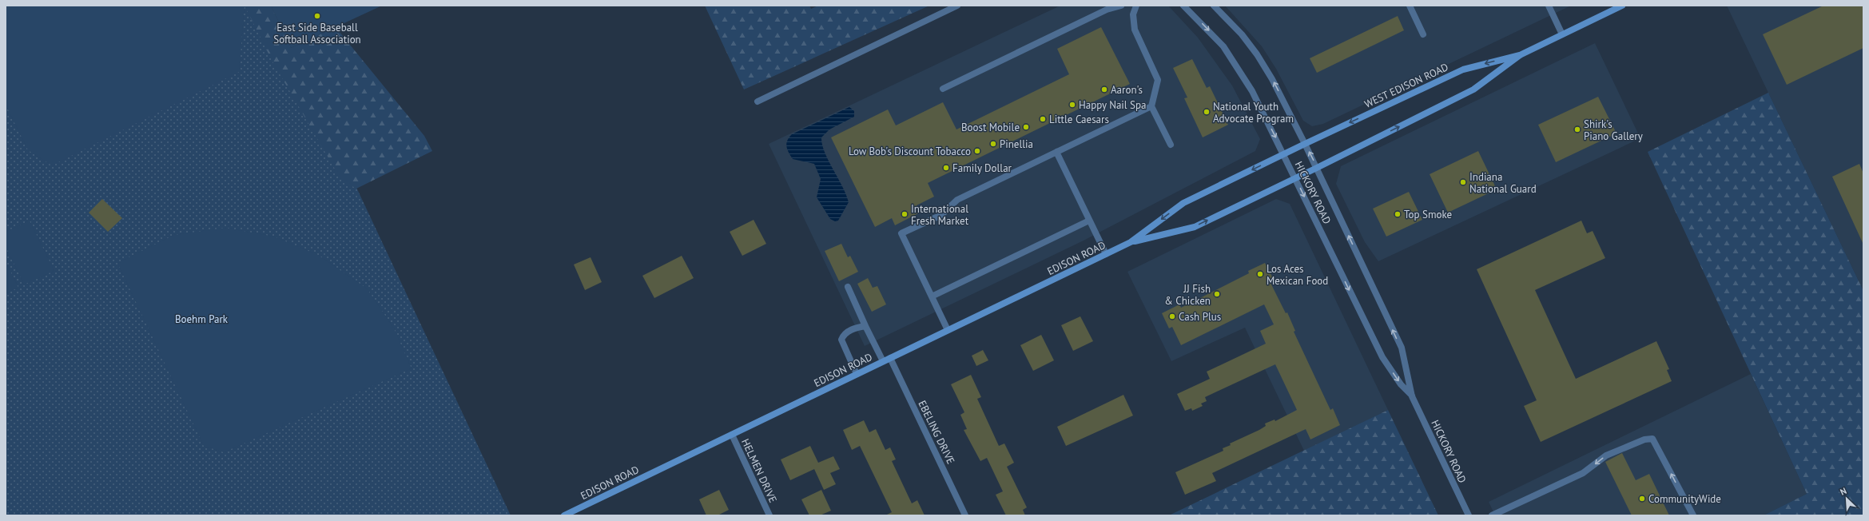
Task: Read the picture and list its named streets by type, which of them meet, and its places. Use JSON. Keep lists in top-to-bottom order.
{
  "streets": {
    "main road": ["WEST EDISON ROAD", "EDISON ROAD"],
    "street": ["HICKORY ROAD", "EBELING DRIVE", "HELMEN DRIVE"]
  },
  "crossings": [
    ["WEST EDISON ROAD", "HICKORY ROAD"],
    ["WEST EDISON ROAD", "EDISON ROAD"],
    ["HICKORY ROAD", "EDISON ROAD"],
    ["EDISON ROAD", "EBELING DRIVE"],
    ["EDISON ROAD", "HELMEN DRIVE"]
  ],
  "parks": ["Boehm Park"],
  "places": [
    "East Side Baseball Softball Association",
    "Aaron's",
    "Happy Nail Spa",
    "National Youth Advocate Program",
    "Little Caesars",
    "Boost Mobile",
    "Shirk's Piano Gallery",
    "Pinellia",
    "Low Bob's Discount Tobacco",
    "Family Dollar",
    "Indiana National Guard",
    "International Fresh Market",
    "Top Smoke",
    "Los Aces Mexican Food",
    "JJ Fish & Chicken",
    "Cash Plus",
    "CommunityWide"
  ],
  "north": "top left"
}
